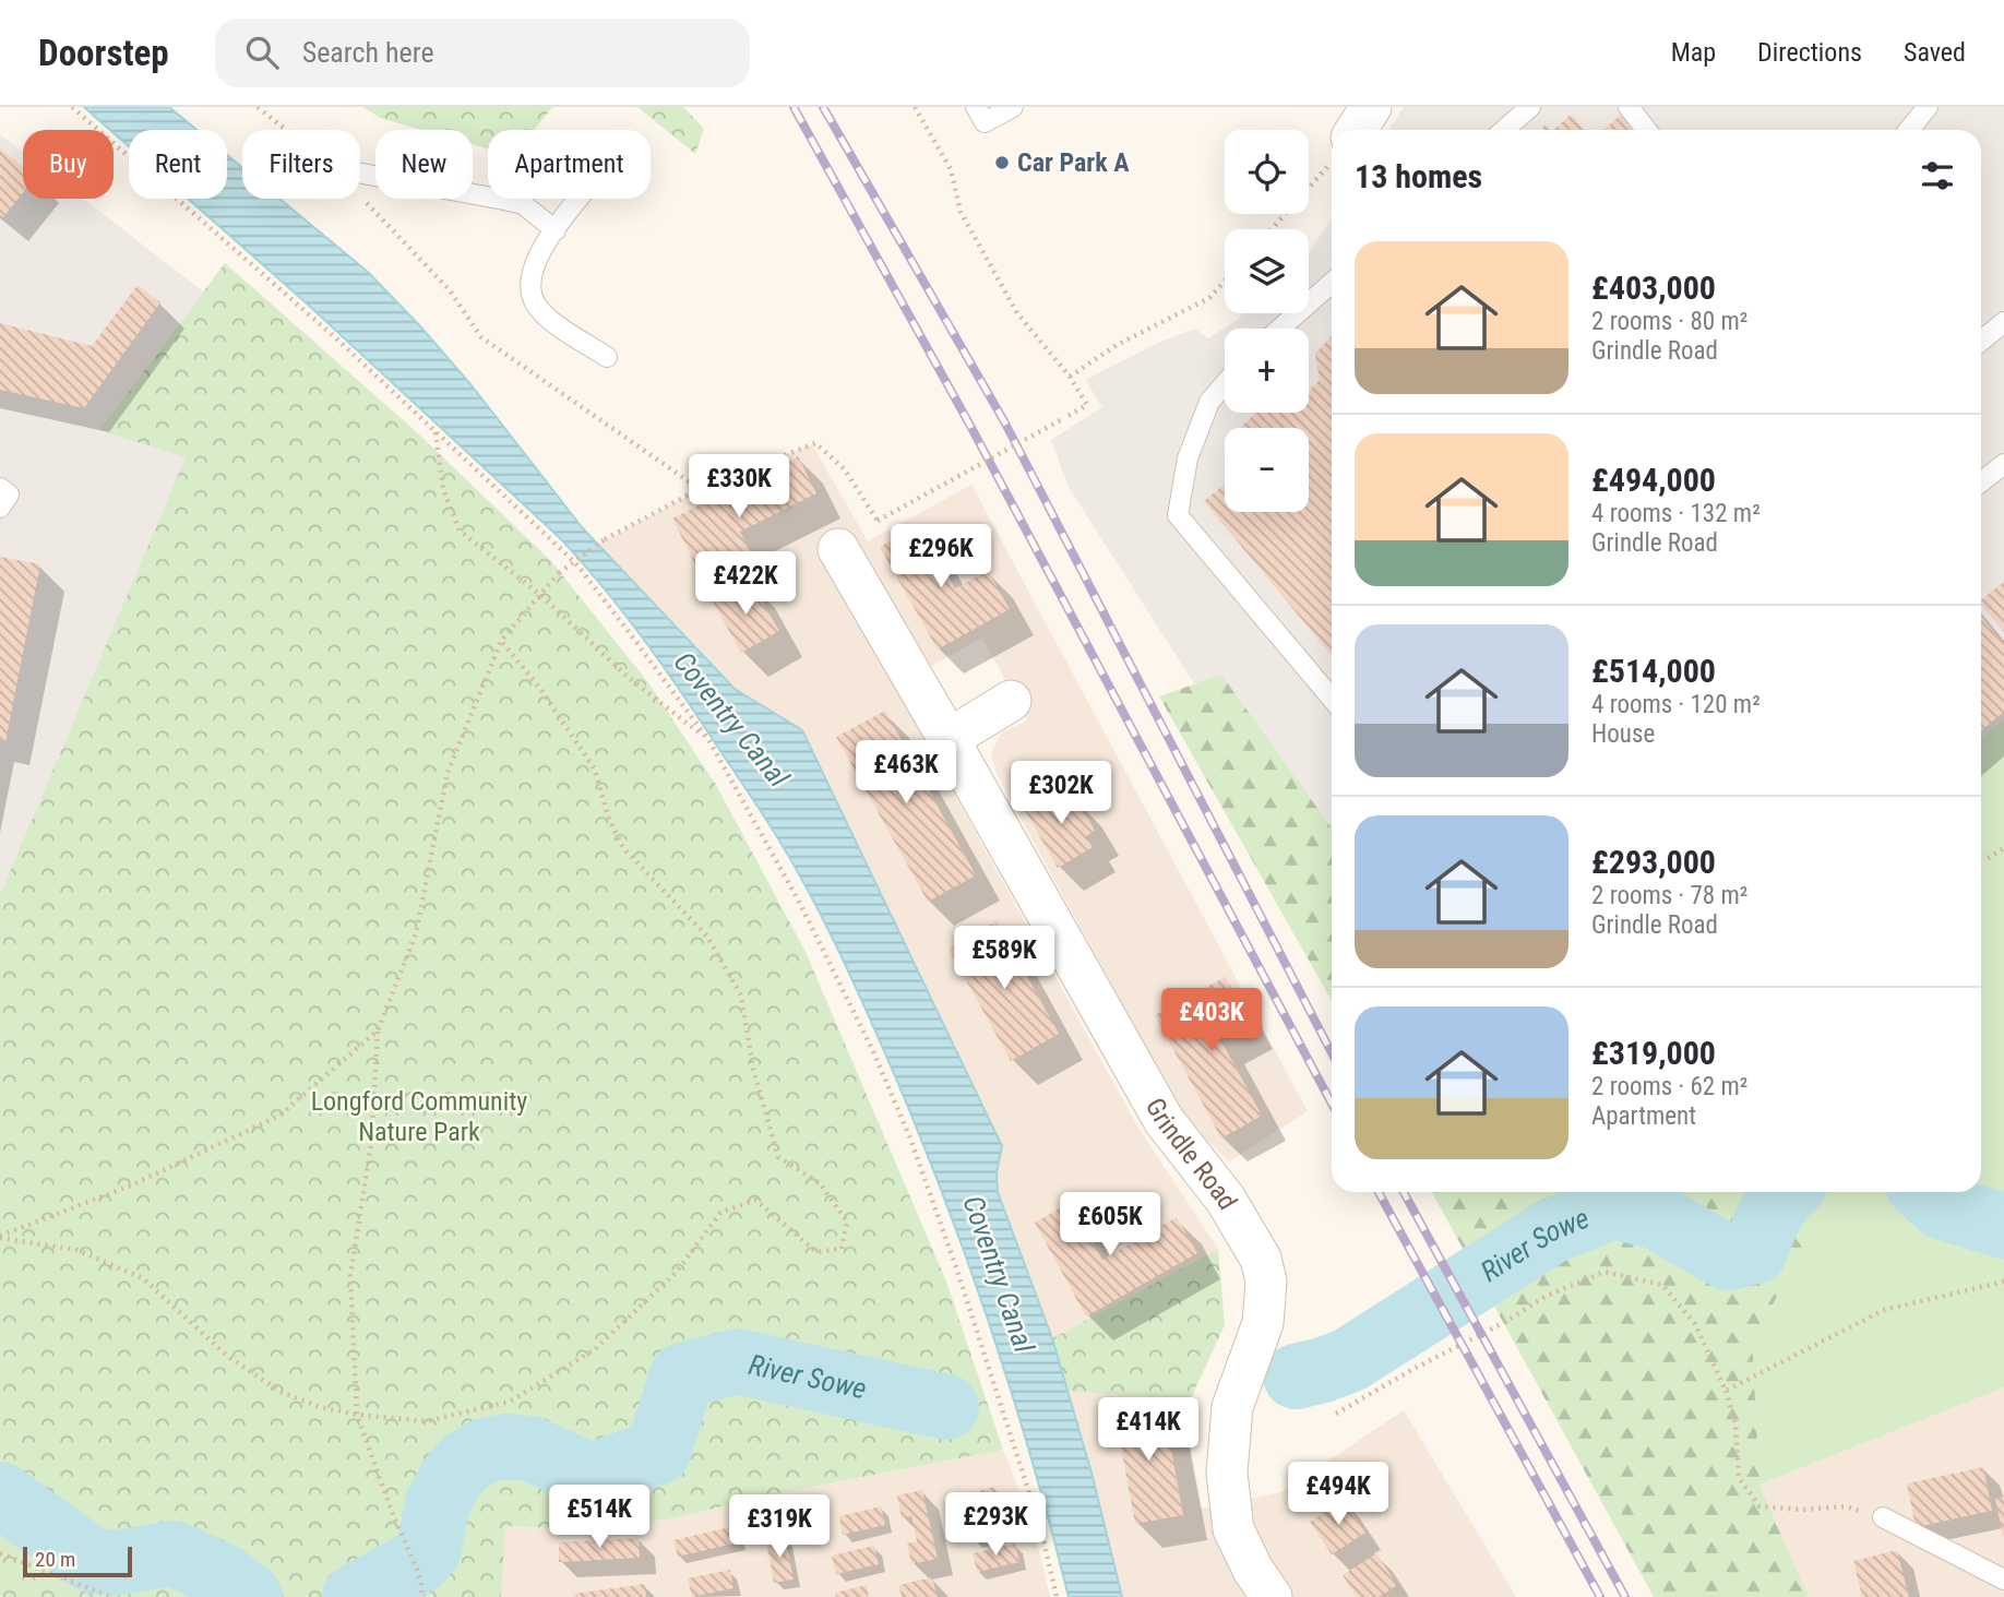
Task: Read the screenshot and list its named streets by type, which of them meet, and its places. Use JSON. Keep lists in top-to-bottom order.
{
  "streets": {
    "street": ["Grindle Road"]
  },
  "water": ["Coventry Canal", "River Sowe"],
  "parks": ["Longford Community Nature Park"],
  "places": ["Car Park A"],
  "scale_bar": "20 m",
  "page": {
    "header": "Doorstep",
    "search": "Search here",
    "nav": ["Map", "Directions", "Saved"],
    "map_buttons": ["+", "−"],
    "chip": [
      "Buy",
      "Rent",
      "Filters",
      "New",
      "Apartment"
    ],
    "heading": "13 homes",
    "list": [
      {
        "name": "£403,000",
        "note": "2 rooms · 80 m² · Grindle Road"
      },
      {
        "name": "£494,000",
        "note": "4 rooms · 132 m² · Grindle Road"
      },
      {
        "name": "£514,000",
        "note": "4 rooms · 120 m² · House"
      },
      {
        "name": "£293,000",
        "note": "2 rooms · 78 m² · Grindle Road"
      },
      {
        "name": "£319,000",
        "note": "2 rooms · 62 m² · Apartment"
      }
    ],
    "price": [
      "£330K",
      "£296K",
      "£422K",
      "£463K",
      "£302K",
      "£589K",
      "£403K",
      "£605K",
      "£414K",
      "£494K",
      "£514K",
      "£293K",
      "£319K"
    ],
    "scale": "20 m"
  }
}
